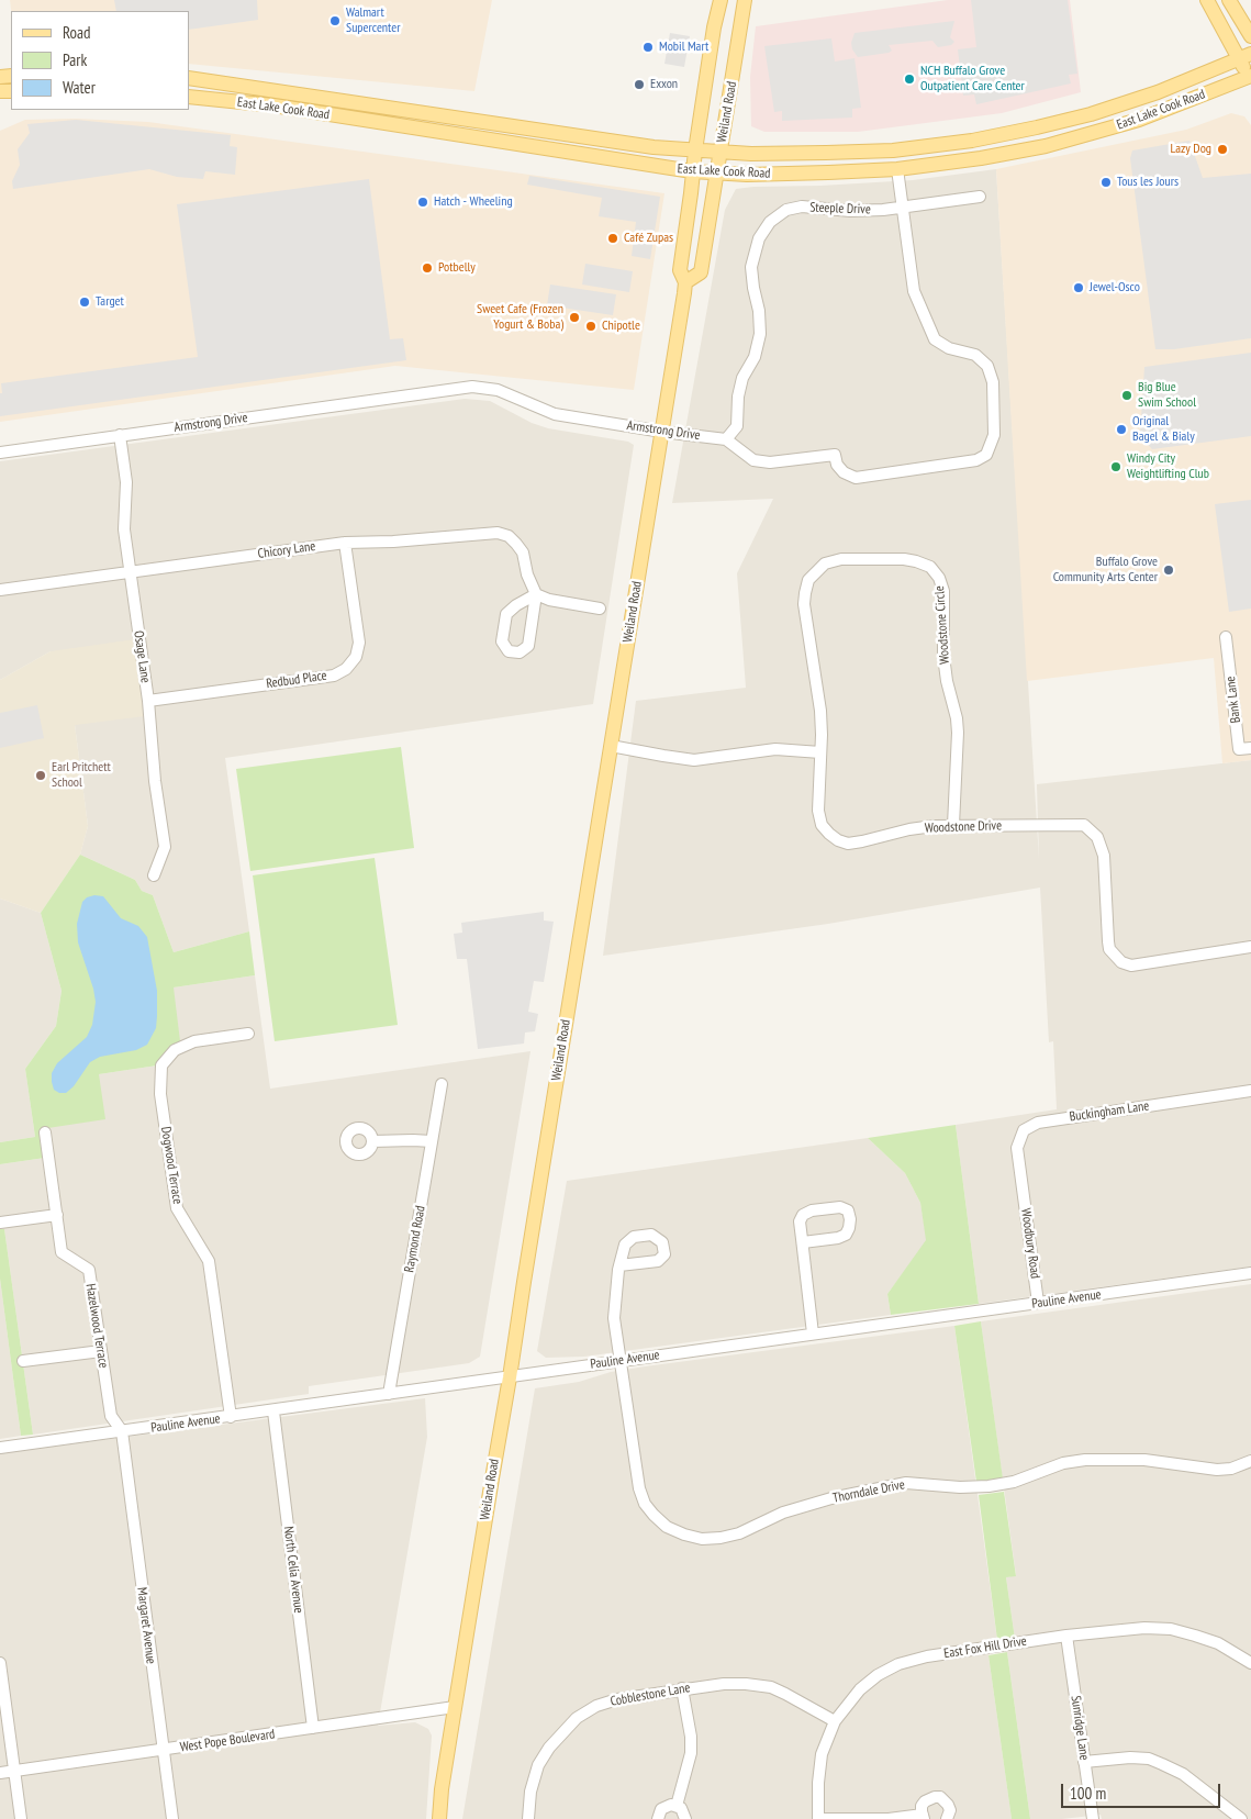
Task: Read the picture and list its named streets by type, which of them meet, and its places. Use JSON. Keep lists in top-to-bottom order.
{
  "streets": {
    "main road": ["East Lake Cook Road", "Weiland Road"],
    "street": [
      "Steeple Drive",
      "Armstrong Drive",
      "Chicory Lane",
      "Woodstone Circle",
      "Osage Lane",
      "Redbud Place",
      "Bank Lane",
      "Woodstone Drive",
      "Buckingham Lane",
      "Dogwood Terrace",
      "Raymond Road",
      "Woodbury Road",
      "Pauline Avenue",
      "Hazelwood Terrace",
      "Thorndale Drive",
      "North Celia Avenue",
      "Margaret Avenue",
      "East Fox Hill Drive",
      "Cobblestone Lane",
      "Sunridge Lane",
      "West Pope Boulevard"
    ]
  },
  "crossings": [
    ["East Lake Cook Road", "Weiland Road"],
    ["Weiland Road", "Armstrong Drive"],
    ["Weiland Road", "Pauline Avenue"],
    ["Weiland Road", "West Pope Boulevard"],
    ["Steeple Drive", "Armstrong Drive"],
    ["Armstrong Drive", "Osage Lane"],
    ["Chicory Lane", "Osage Lane"],
    ["Chicory Lane", "Redbud Place"],
    ["Woodstone Circle", "Woodstone Drive"],
    ["Osage Lane", "Redbud Place"],
    ["Buckingham Lane", "Woodbury Road"],
    ["Dogwood Terrace", "Pauline Avenue"],
    ["Raymond Road", "Pauline Avenue"],
    ["Woodbury Road", "Pauline Avenue"],
    ["Pauline Avenue", "Hazelwood Terrace"],
    ["Pauline Avenue", "Thorndale Drive"],
    ["Pauline Avenue", "North Celia Avenue"],
    ["Pauline Avenue", "Margaret Avenue"],
    ["Hazelwood Terrace", "Margaret Avenue"],
    ["North Celia Avenue", "West Pope Boulevard"],
    ["Margaret Avenue", "West Pope Boulevard"],
    ["East Fox Hill Drive", "Cobblestone Lane"],
    ["East Fox Hill Drive", "Sunridge Lane"]
  ],
  "places": [
    "Walmart Supercenter",
    "Mobil Mart",
    "NCH Buffalo Grove Outpatient Care Center",
    "Exxon",
    "Lazy Dog",
    "Tous les Jours",
    "Hatch - Wheeling",
    "Café Zupas",
    "Potbelly",
    "Jewel-Osco",
    "Target",
    "Sweet Cafe (Frozen Yogurt & Boba)",
    "Chipotle",
    "Big Blue Swim School",
    "Original Bagel & Bialy",
    "Windy City Weightlifting Club",
    "Buffalo Grove Community Arts Center",
    "Earl Pritchett School"
  ],
  "legend": ["Road", "Park", "Water"],
  "scale_bar": "100 m"
}
